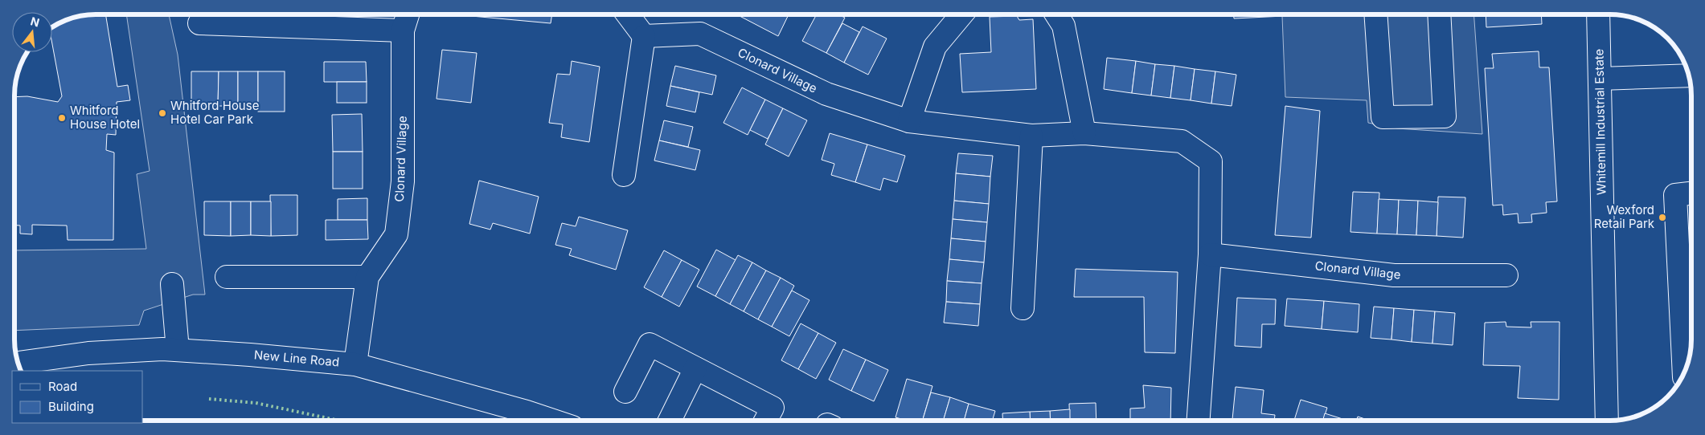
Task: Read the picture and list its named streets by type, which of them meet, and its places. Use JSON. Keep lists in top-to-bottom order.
{
  "streets": {
    "street": ["Clonard Village", "Whitemill Industrial Estate", "New Line Road"]
  },
  "crossings": [
    ["Clonard Village", "New Line Road"]
  ],
  "places": ["Whitford House Hotel Car Park", "Whitford House Hotel", "Wexford Retail Park"],
  "legend": ["Road", "Building"],
  "north": "top"
}
